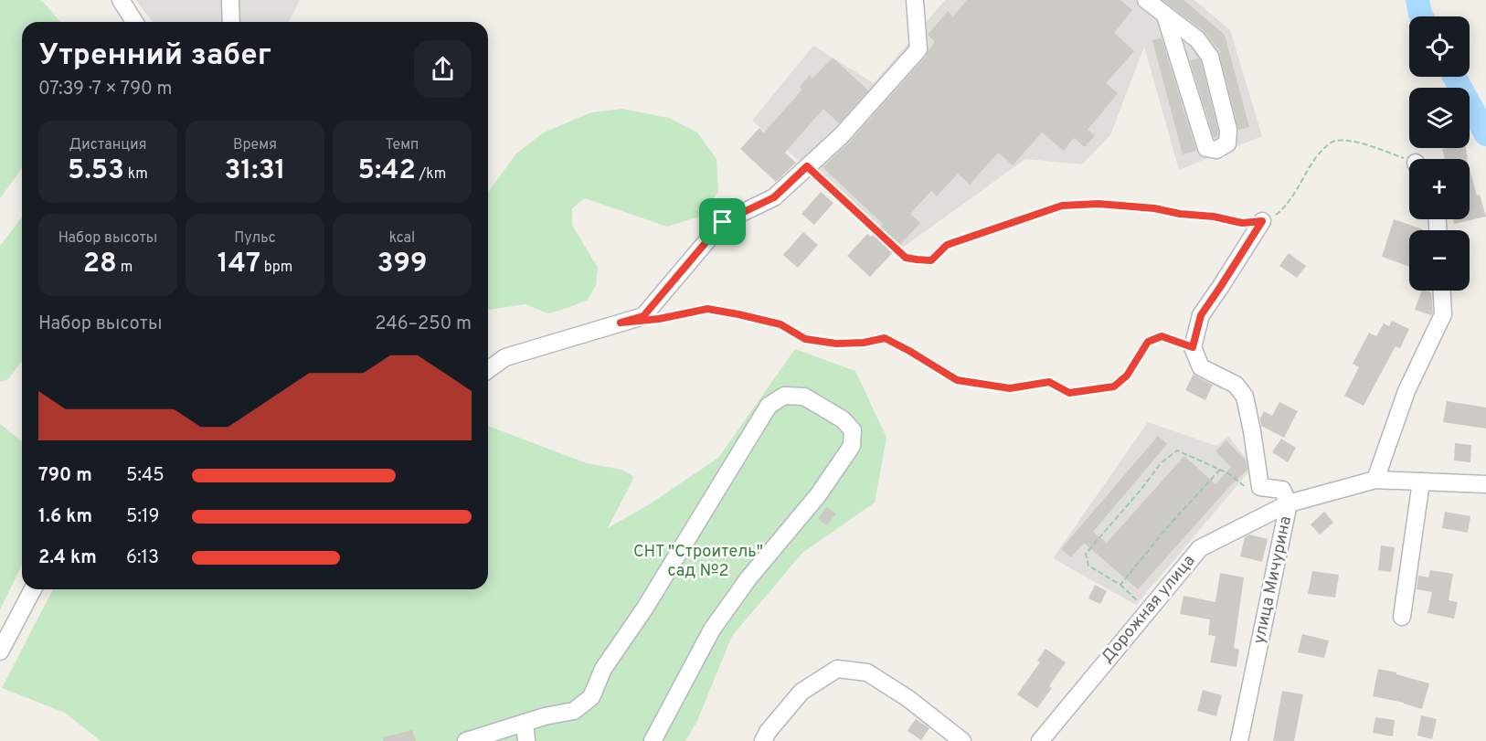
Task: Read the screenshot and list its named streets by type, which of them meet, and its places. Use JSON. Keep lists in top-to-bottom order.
{
  "streets": {
    "street": ["улица Мичурина", "Дорожная улица"]
  },
  "crossings": [
    ["улица Мичурина", "Дорожная улица"]
  ],
  "parks": ["СНТ \"Строитель\" сад №2"],
  "page": {
    "map_buttons": ["+", "−"],
    "heading": ["Утренний забег", "07:39 · 7 × 790 m"],
    "stats": [
      ["Дистанция", "5.53 km"],
      ["Время", "31:31"],
      ["Темп", "5:42 /km"],
      ["Набор высоты", "28 m"],
      ["Пульс", "147 bpm"],
      ["kcal", "399"]
    ],
    "chart": ["Набор высоты", "246–250 m"],
    "list": [
      {
        "name": "790 m",
        "note": "5:45"
      },
      {
        "name": "1.6 km",
        "note": "5:19"
      },
      {
        "name": "2.4 km",
        "note": "6:13"
      }
    ]
  }
}
